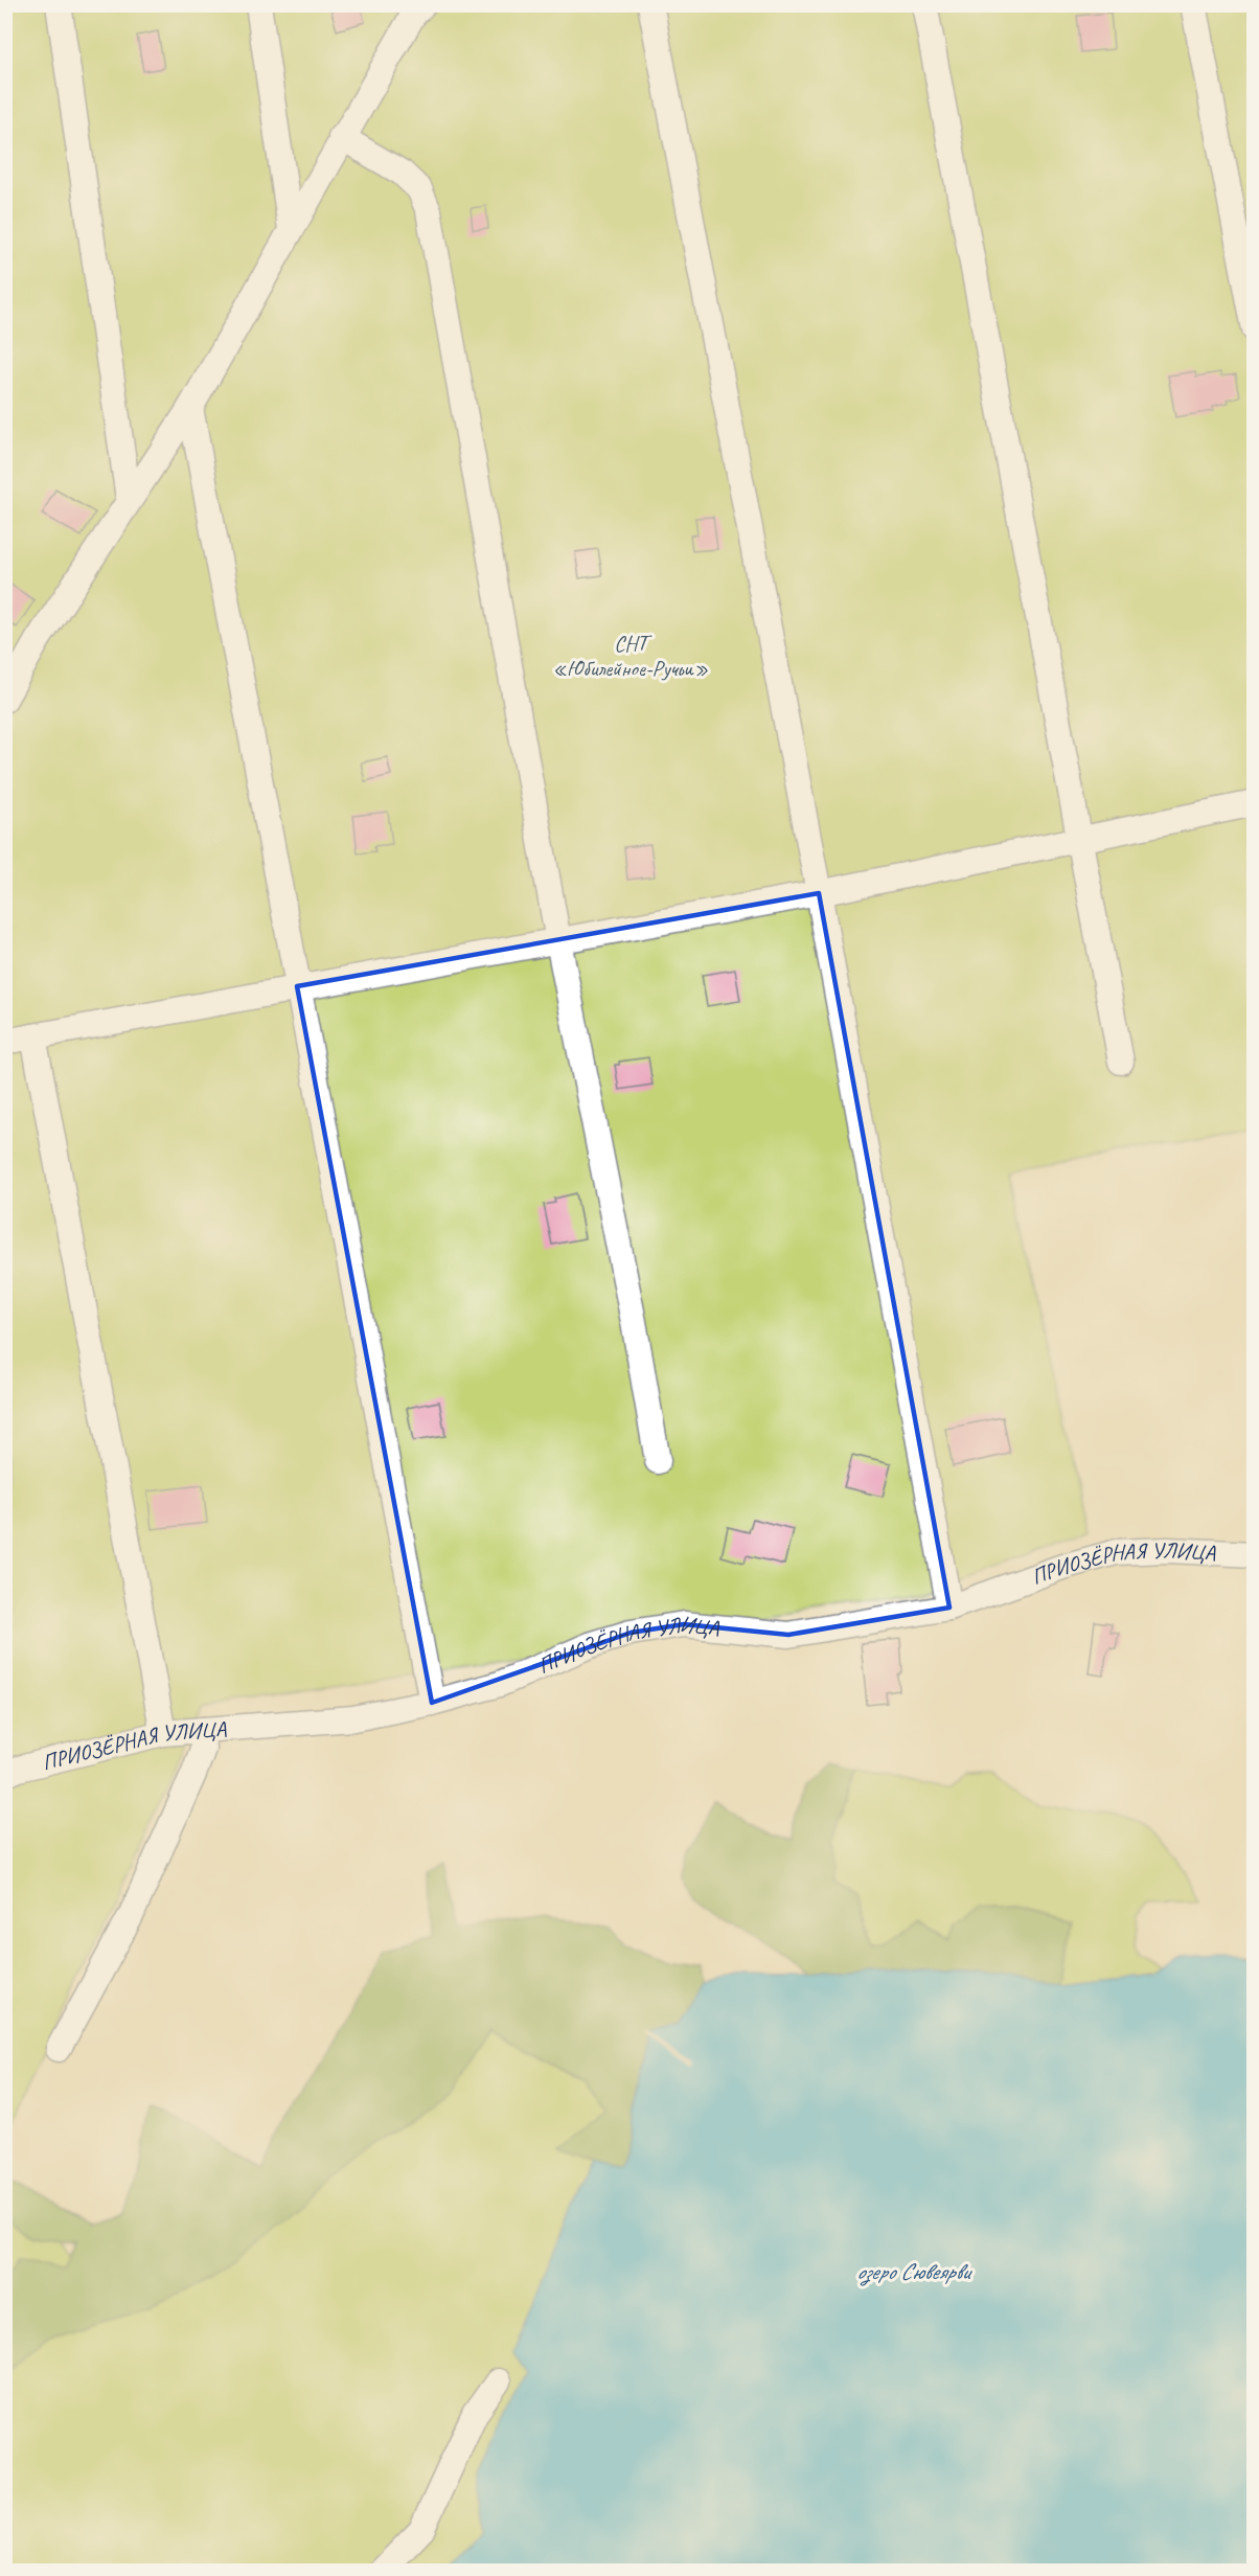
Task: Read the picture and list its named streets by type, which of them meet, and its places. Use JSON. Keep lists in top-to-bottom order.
{
  "streets": {
    "street": ["ПРИОЗЁРНАЯ УЛИЦА"]
  },
  "water": ["озеро Сювеярви"],
  "parks": ["СНТ «Юбилейное-Ручьи»"]
}
